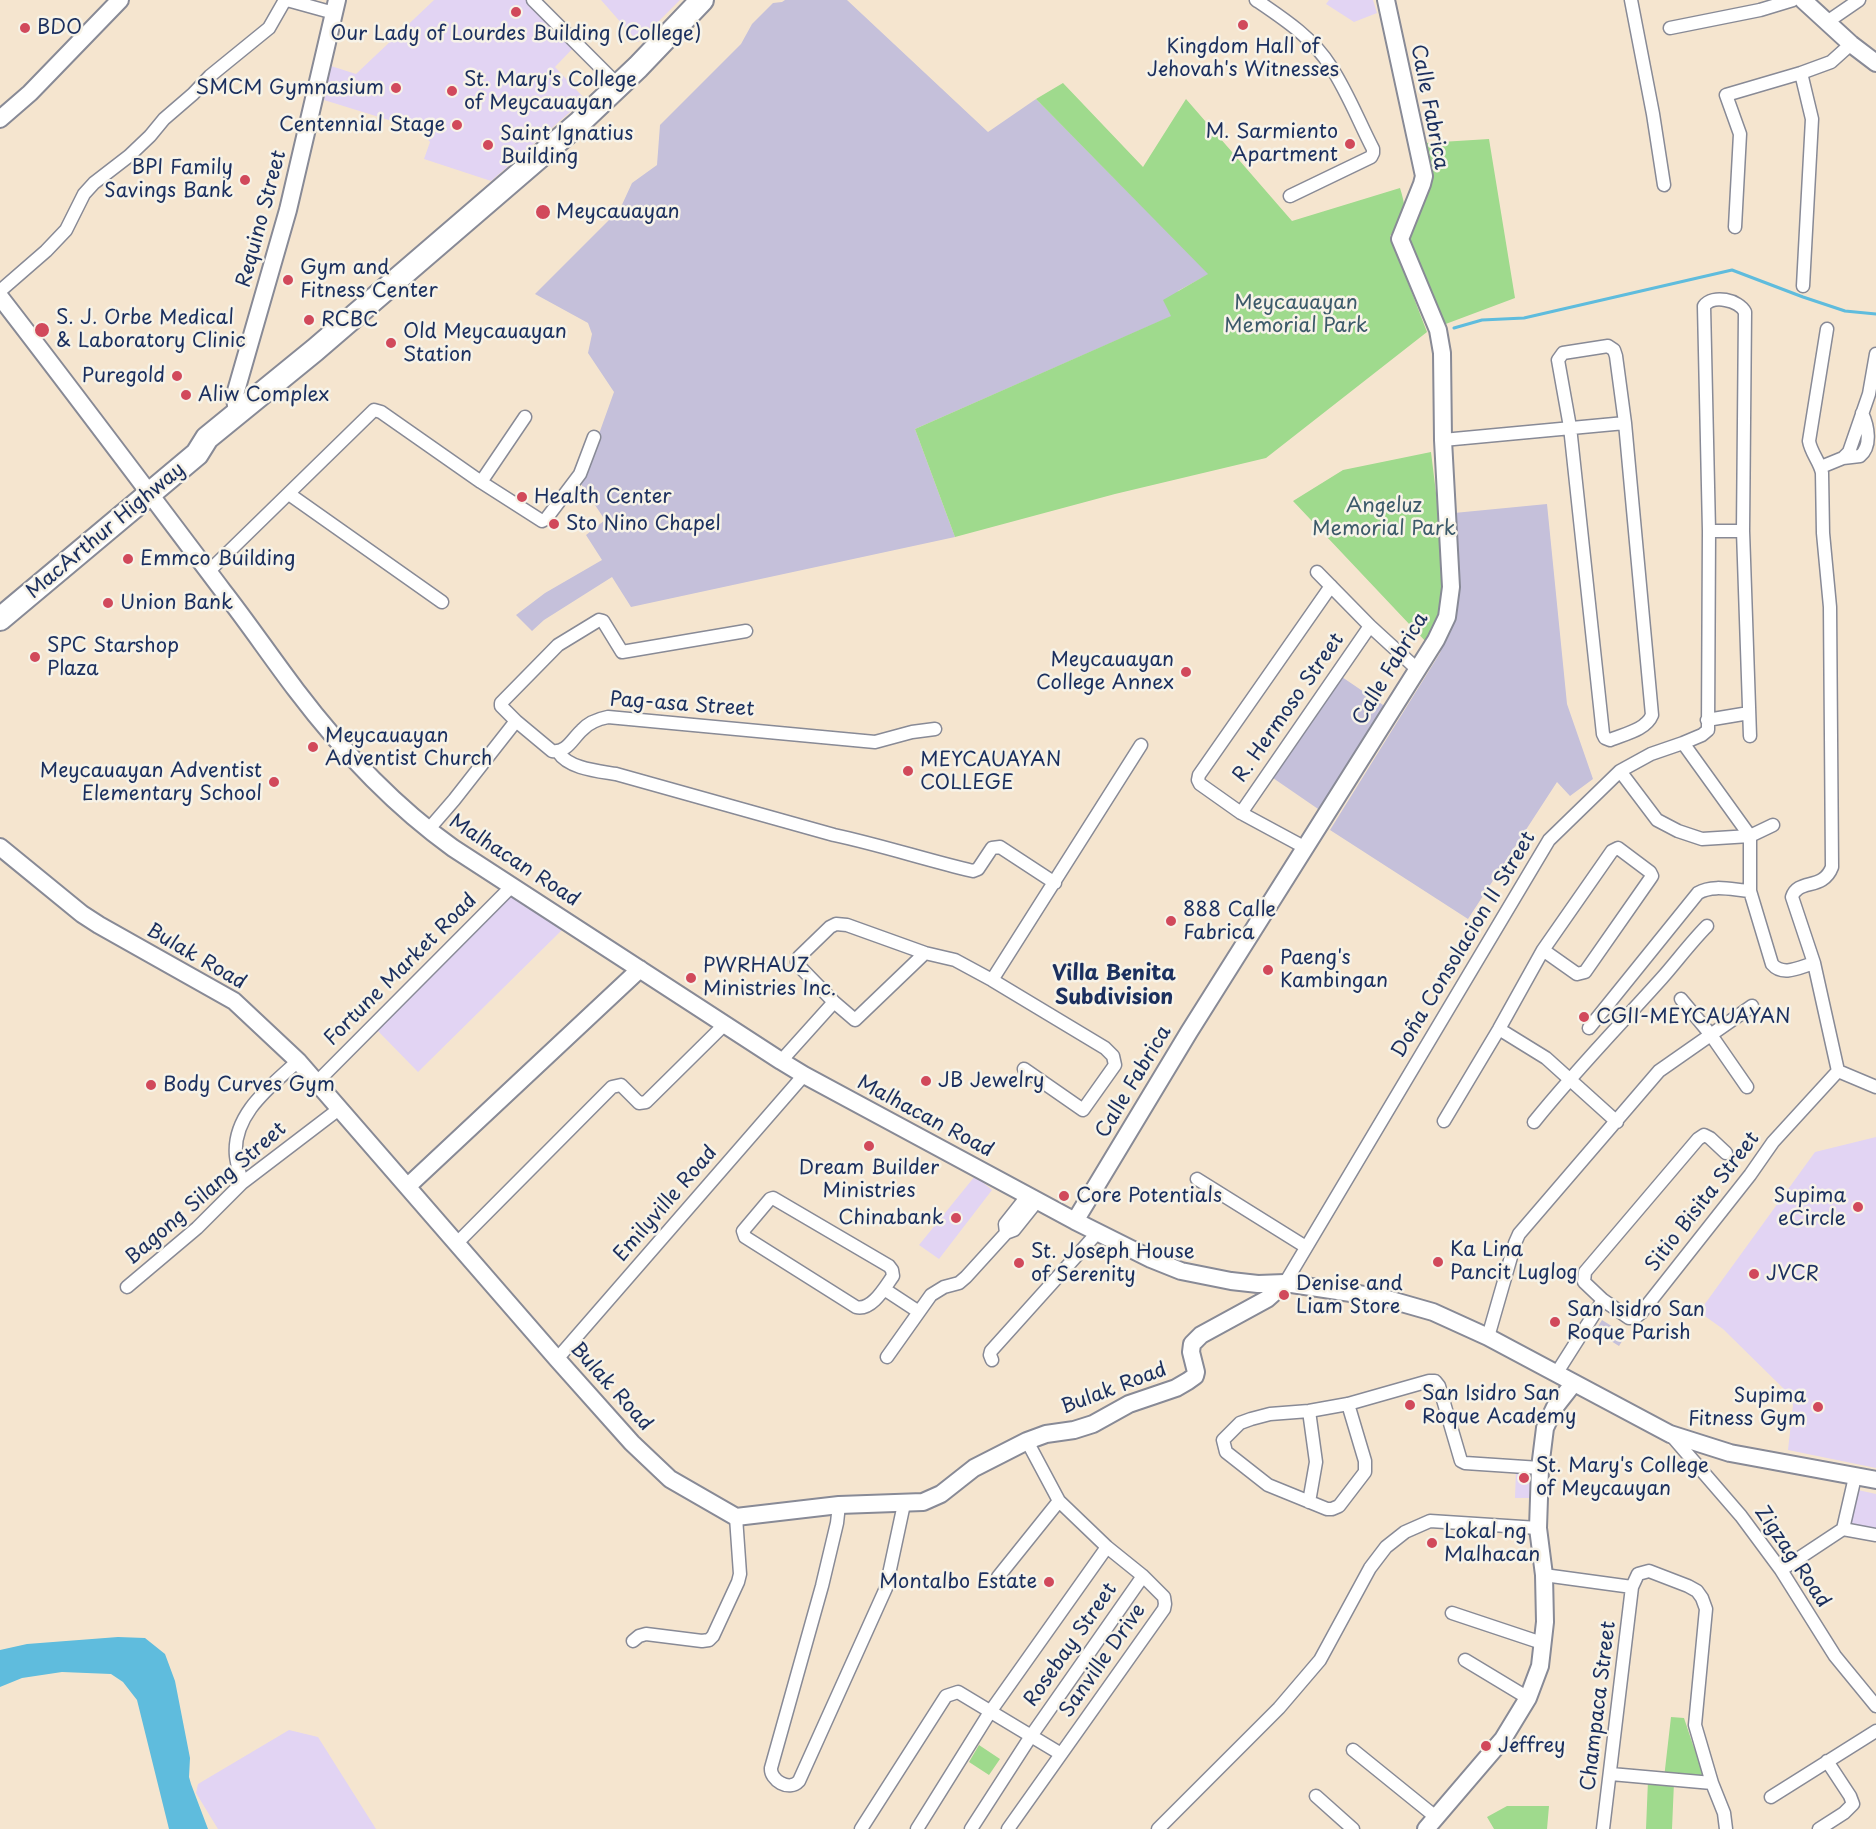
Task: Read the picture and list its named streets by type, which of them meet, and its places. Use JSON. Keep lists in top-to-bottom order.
{
  "streets": {
    "highway": ["MacArthur Highway"],
    "street": [
      "Calle Fabrica",
      "Requino Street",
      "Pag-asa Street",
      "R. Hermoso Street",
      "Malhacan Road",
      "Doña Consolacion II Street",
      "Bulak Road",
      "Fortune Market Road",
      "Bagong Silang Street",
      "Sitio Bisita Street",
      "Emilyville Road",
      "Zigzag Road",
      "Rosebay Street",
      "Sanville Drive",
      "Champaca Street"
    ]
  },
  "crossings": [
    ["Calle Fabrica", "Malhacan Road"],
    ["Requino Street", "MacArthur Highway"],
    ["MacArthur Highway", "Malhacan Road"],
    ["Malhacan Road", "Doña Consolacion II Street"],
    ["Malhacan Road", "Bulak Road"],
    ["Malhacan Road", "Fortune Market Road"],
    ["Malhacan Road", "Emilyville Road"],
    ["Malhacan Road", "Zigzag Road"],
    ["Doña Consolacion II Street", "Bulak Road"],
    ["Bulak Road", "Fortune Market Road"],
    ["Bulak Road", "Bagong Silang Street"],
    ["Bulak Road", "Emilyville Road"],
    ["Bulak Road", "Sanville Drive"],
    ["Rosebay Street", "Sanville Drive"]
  ],
  "districts": ["Villa Benita Subdivision"],
  "parks": ["Meycauayan Memorial Park", "Angeluz Memorial Park"],
  "places": [
    "Our Lady of Lourdes Building (College)",
    "Kingdom Hall of Jehovah's Witnesses",
    "BDO",
    "SMCM Gymnasium",
    "St. Mary's College of Meycauayan",
    "Centennial Stage",
    "M. Sarmiento Apartment",
    "Saint Ignatius Building",
    "BPI Family Savings Bank",
    "Meycauayan",
    "Gym and Fitness Center",
    "RCBC",
    "S. J. Orbe Medical & Laboratory Clinic",
    "Old Meycauayan Station",
    "Puregold",
    "Aliw Complex",
    "Health Center",
    "Sto Nino Chapel",
    "Emmco Building",
    "Union Bank",
    "SPC Starshop Plaza",
    "Meycauayan College Annex",
    "Meycauayan Adventist Church",
    "MEYCAUAYAN COLLEGE",
    "Meycauayan Adventist Elementary School",
    "888 Calle Fabrica",
    "Paeng's Kambingan",
    "PWRHAUZ Ministries Inc.",
    "CGII-MEYCAUAYAN",
    "JB Jewelry",
    "Body Curves Gym",
    "Dream Builder Ministries",
    "Core Potentials",
    "Supima eCircle",
    "Chinabank",
    "Ka Lina Pancit Luglog",
    "St. Joseph House of Serenity",
    "JVCR",
    "Denise and Liam Store",
    "San Isidro San Roque Parish",
    "San Isidro San Roque Academy",
    "Supima Fitness Gym",
    "St. Mary's College of Meycauyan",
    "Lokal ng Malhacan",
    "Montalbo Estate",
    "Jeffrey"
  ]
}
